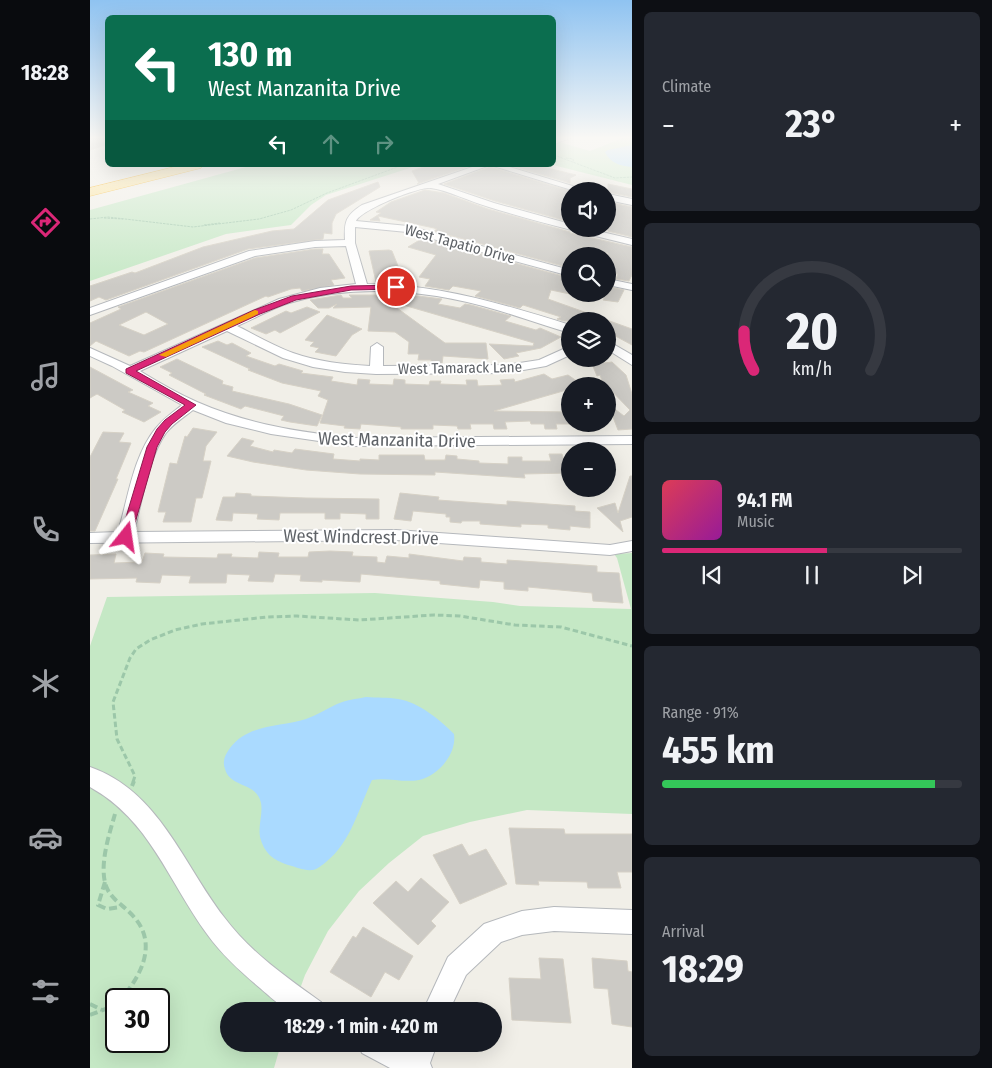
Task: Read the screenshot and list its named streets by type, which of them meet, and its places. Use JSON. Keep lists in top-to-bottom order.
{
  "streets": {
    "street": [
      "West Tapatio Drive",
      "West Tamarack Lane",
      "West Manzanita Drive",
      "West Windcrest Drive"
    ]
  },
  "page": {
    "tabs": "18:28",
    "tile": [
      "Climate",
      ["Range · 91%", "455 km"],
      ["Arrival", "18:29"]
    ],
    "turn": ["130 m", "West Manzanita Drive"],
    "heat": ["−", "23°", "+"],
    "map_buttons": ["+", "−"],
    "song": ["94.1 FM", "Music"],
    "limit": "30",
    "trip": "18:29 · 1 min · 420 m",
    "gauge": ["20", "km/h"]
  }
}
